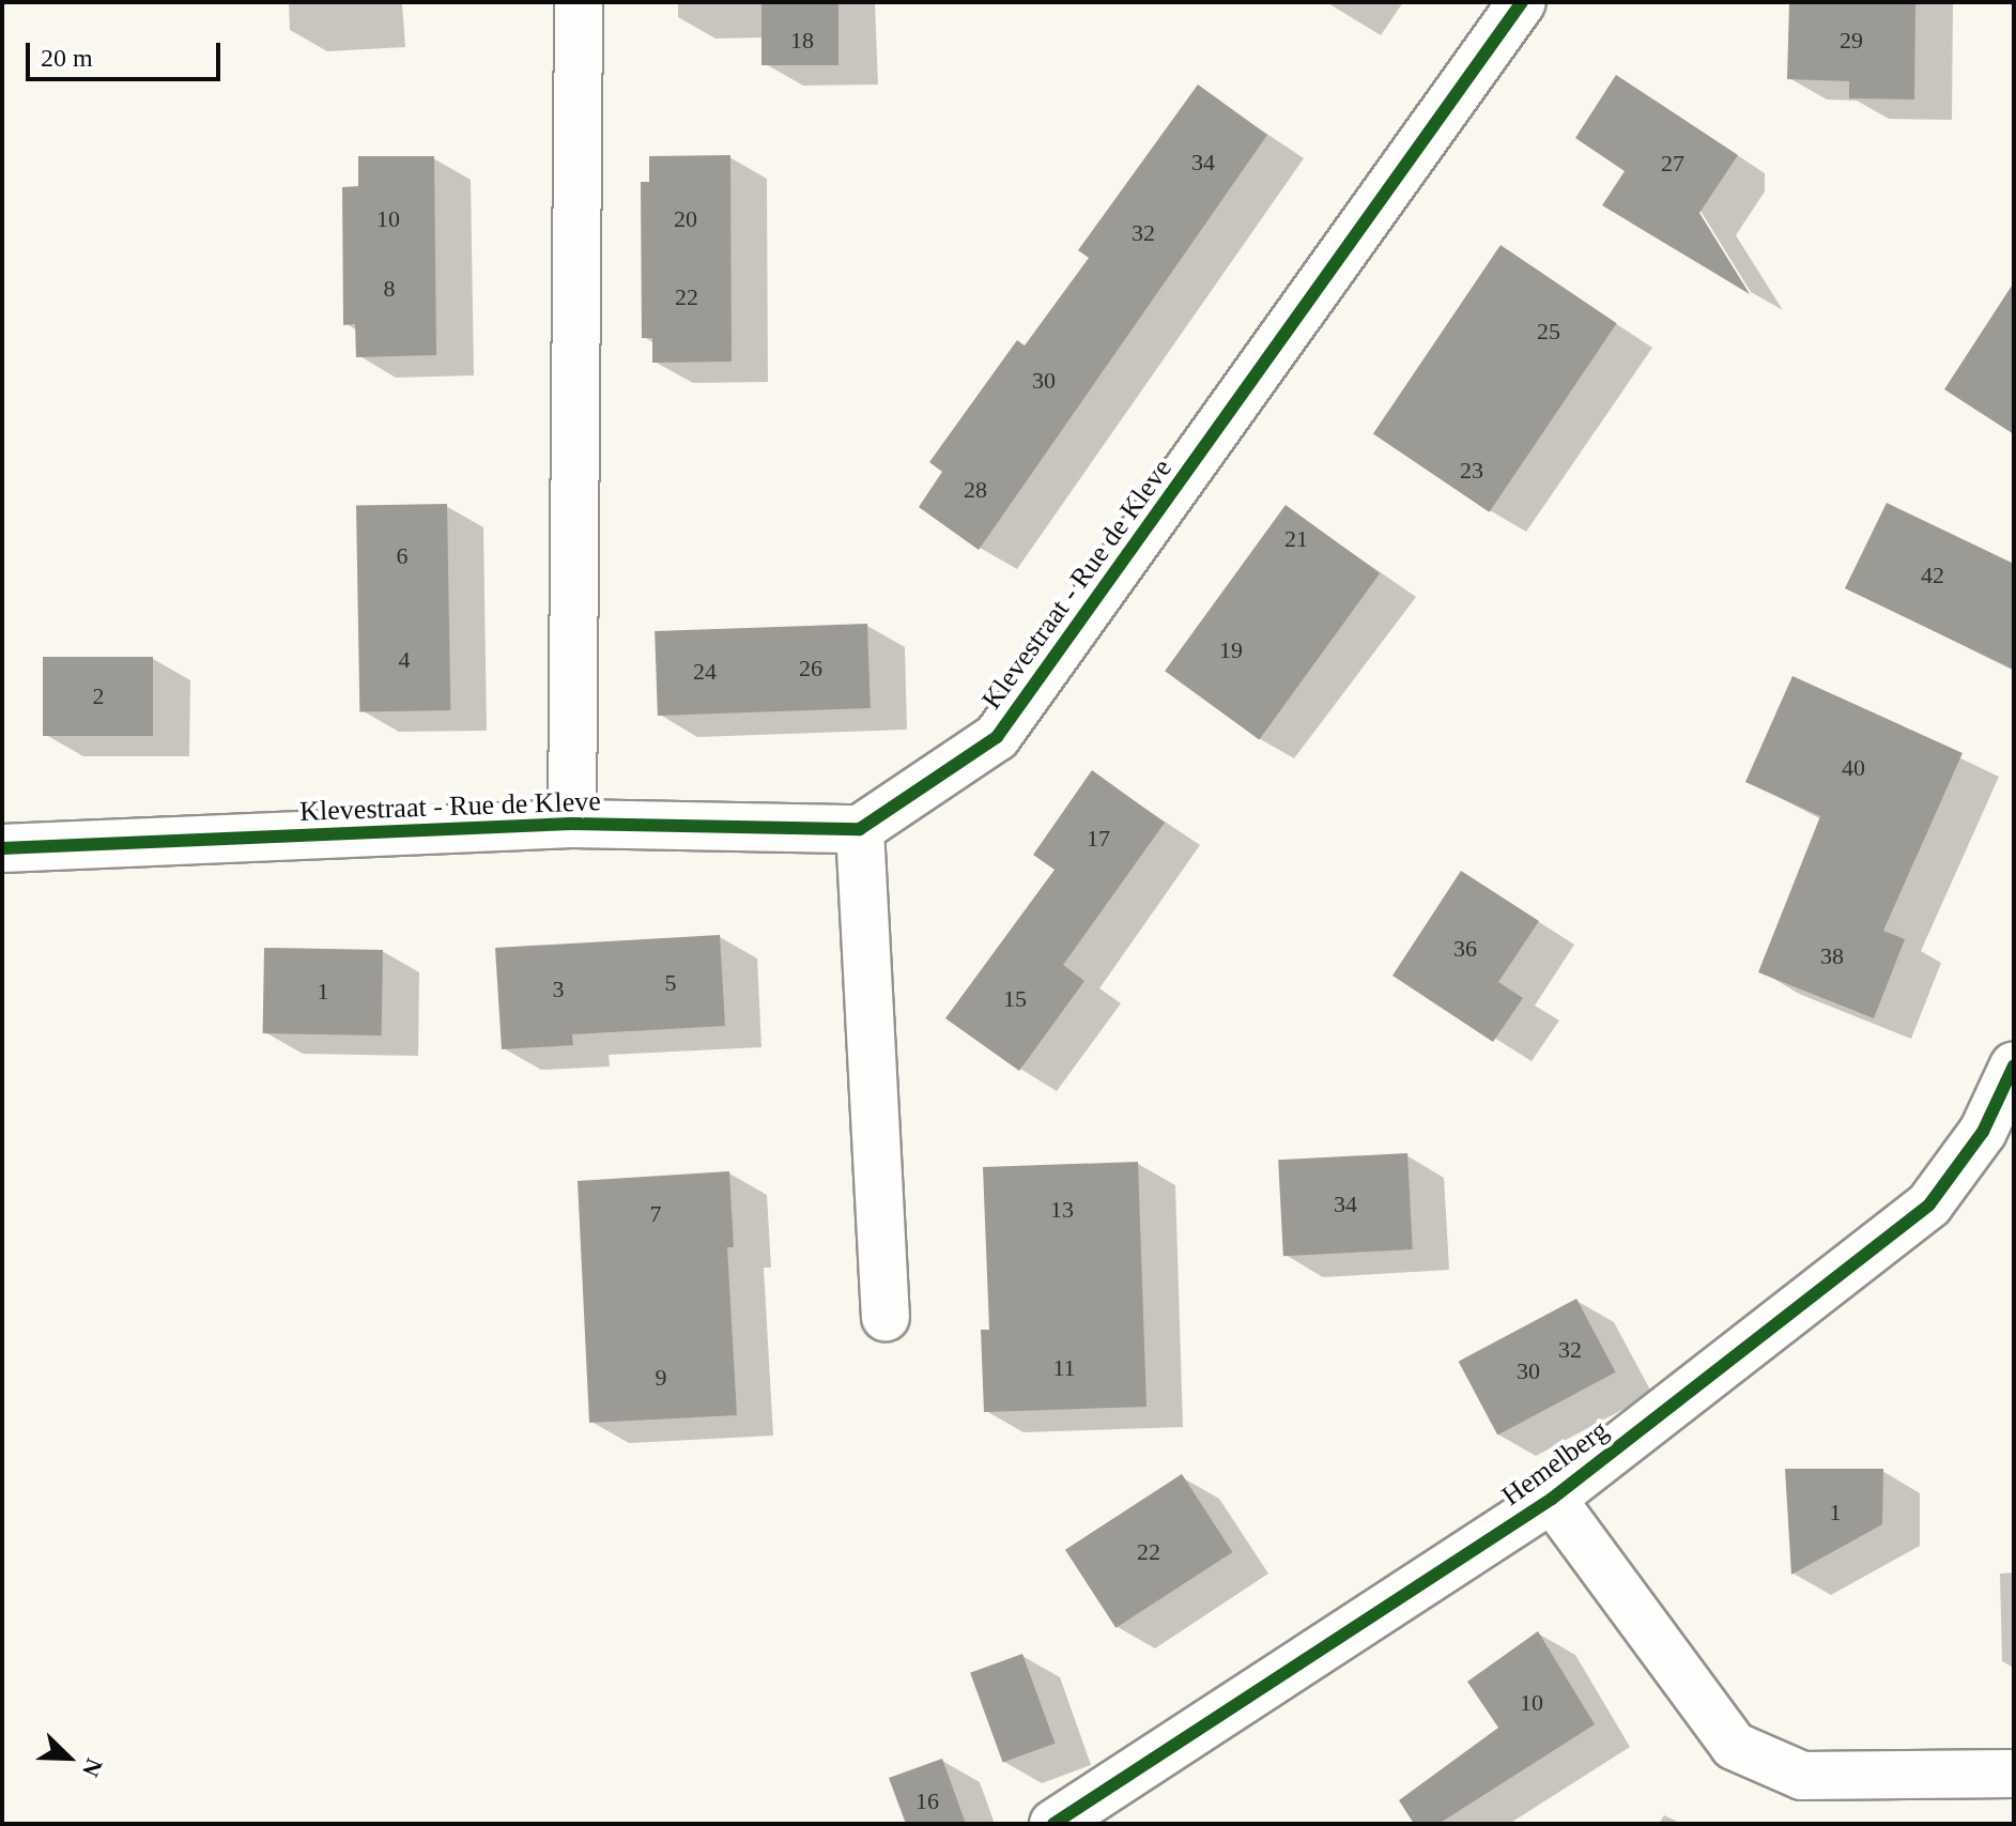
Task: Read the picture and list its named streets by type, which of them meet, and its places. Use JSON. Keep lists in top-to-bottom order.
{
  "streets": {
    "street": ["Klevestraat - Rue de Kleve", "Hemelberg"]
  },
  "house_numbers": [
    "18",
    "29",
    "34",
    "27",
    "10",
    "20",
    "32",
    "8",
    "22",
    "25",
    "30",
    "23",
    "28",
    "21",
    "6",
    "42",
    "19",
    "4",
    "26",
    "24",
    "2",
    "40",
    "17",
    "36",
    "38",
    "5",
    "3",
    "1",
    "15",
    "34",
    "13",
    "7",
    "32",
    "11",
    "30",
    "9",
    "1",
    "22",
    "10",
    "16"
  ],
  "scale_bar": "20 m",
  "north": "bottom right"
}
